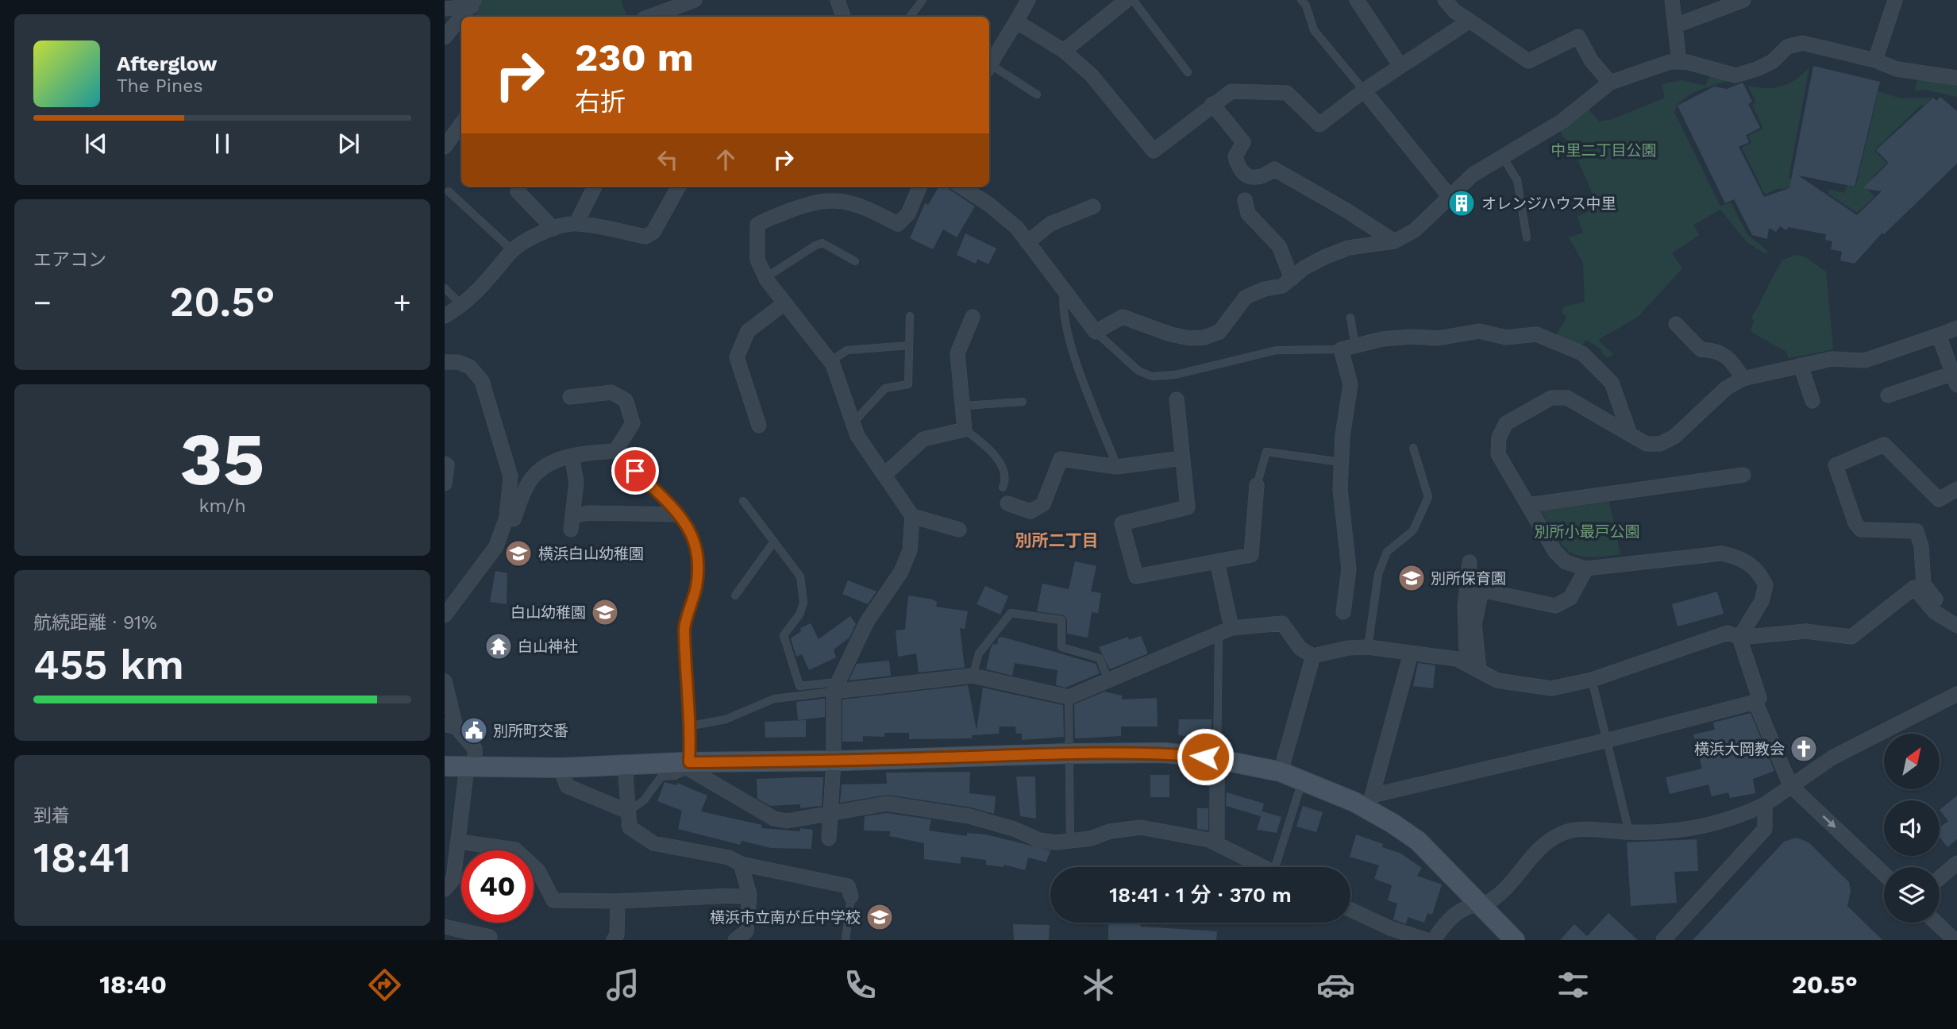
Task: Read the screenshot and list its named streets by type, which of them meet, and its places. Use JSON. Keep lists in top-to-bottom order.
{
  "districts": ["別所二丁目"],
  "parks": ["中里二丁目公園", "別所小最戸公園"],
  "places": {
    "building": ["オレンジハウス中里"],
    "school or university": [
      "横浜白山幼稚園",
      "別所保育園",
      "白山幼稚園",
      "横浜市立南が丘中学校"
    ],
    "temple": ["白山神社"],
    "public building": ["別所町交番"],
    "church": ["横浜大岡教会"]
  },
  "north": "top right",
  "page": {
    "turn": ["230 m", "右折"],
    "song": ["Afterglow", "The Pines"],
    "tile": [
      "エアコン",
      ["35", "km/h"],
      ["航続距離 · 91%", "455 km"],
      ["到着", "18:41"]
    ],
    "heat": ["−", "20.5°", "+"],
    "limit": "40",
    "trip": "18:41 · 1 分 · 370 m",
    "tabs": ["18:40", "20.5°"]
  }
}
